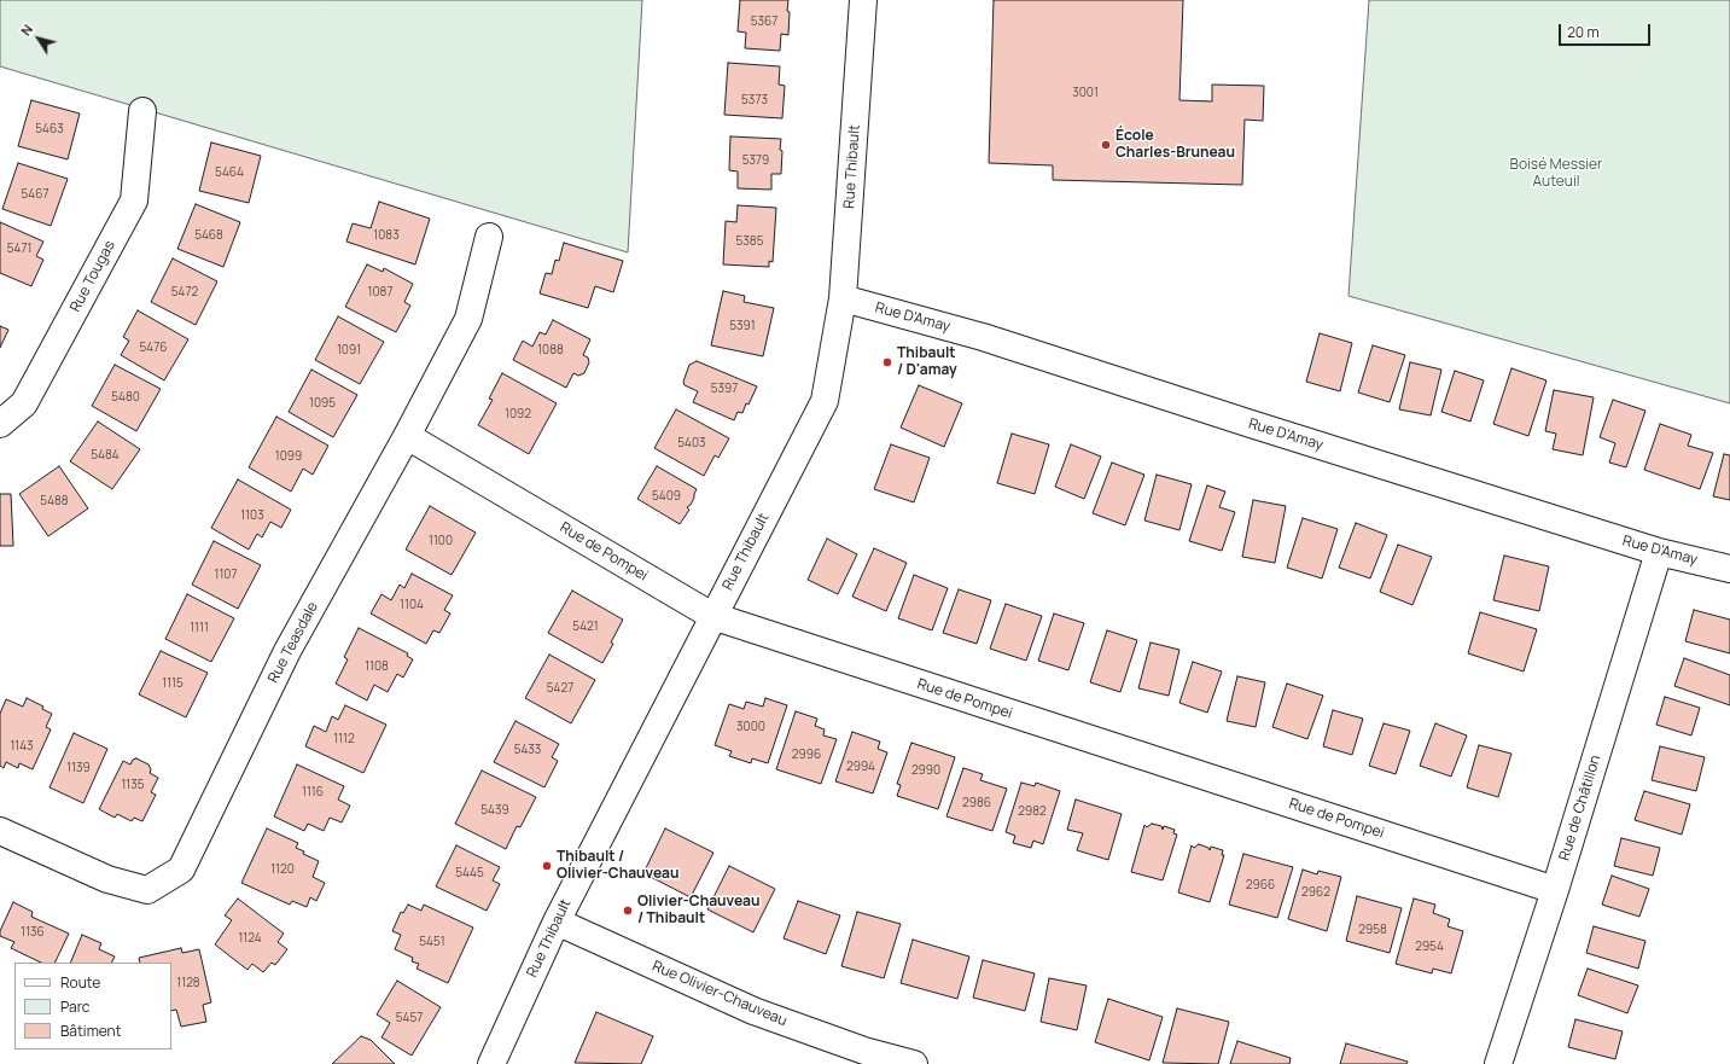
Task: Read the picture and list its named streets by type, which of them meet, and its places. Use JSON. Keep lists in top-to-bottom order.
{
  "streets": {
    "street": [
      "Rue Thibault",
      "Rue Tougas",
      "Rue D'Amay",
      "Rue de Pompei",
      "Rue Teasdale",
      "Rue de Châtillon",
      "Rue Olivier-Chauveau"
    ]
  },
  "crossings": [
    ["Rue Thibault", "Rue D'Amay"],
    ["Rue Thibault", "Rue de Pompei"],
    ["Rue Thibault", "Rue Olivier-Chauveau"],
    ["Rue D'Amay", "Rue de Châtillon"],
    ["Rue de Pompei", "Rue Teasdale"],
    ["Rue de Pompei", "Rue de Châtillon"]
  ],
  "parks": ["Boisé Messier Auteuil"],
  "places": [
    "École Charles-Bruneau",
    "Thibault / D'amay",
    "Thibault / Olivier-Chauveau",
    "Olivier-Chauveau / Thibault"
  ],
  "house_numbers": [
    "5367",
    "3001",
    "5373",
    "5463",
    "5379",
    "5464",
    "5467",
    "5468",
    "1083",
    "5385",
    "5471",
    "5472",
    "1087",
    "5391",
    "5476",
    "1091",
    "1088",
    "5397",
    "5480",
    "1095",
    "1092",
    "5403",
    "5484",
    "1099",
    "5409",
    "5488",
    "1103",
    "1100",
    "1107",
    "1104",
    "5421",
    "1111",
    "1108",
    "1115",
    "5427",
    "3000",
    "1112",
    "1143",
    "5433",
    "2996",
    "2994",
    "1139",
    "2990",
    "1135",
    "1116",
    "2986",
    "5439",
    "2982",
    "1120",
    "5445",
    "2966",
    "2962",
    "2958",
    "1136",
    "1124",
    "5451",
    "2954",
    "1128",
    "5457"
  ],
  "legend": ["Route", "Parc", "Bâtiment"],
  "scale_bar": "20 m",
  "north": "top left"
}
